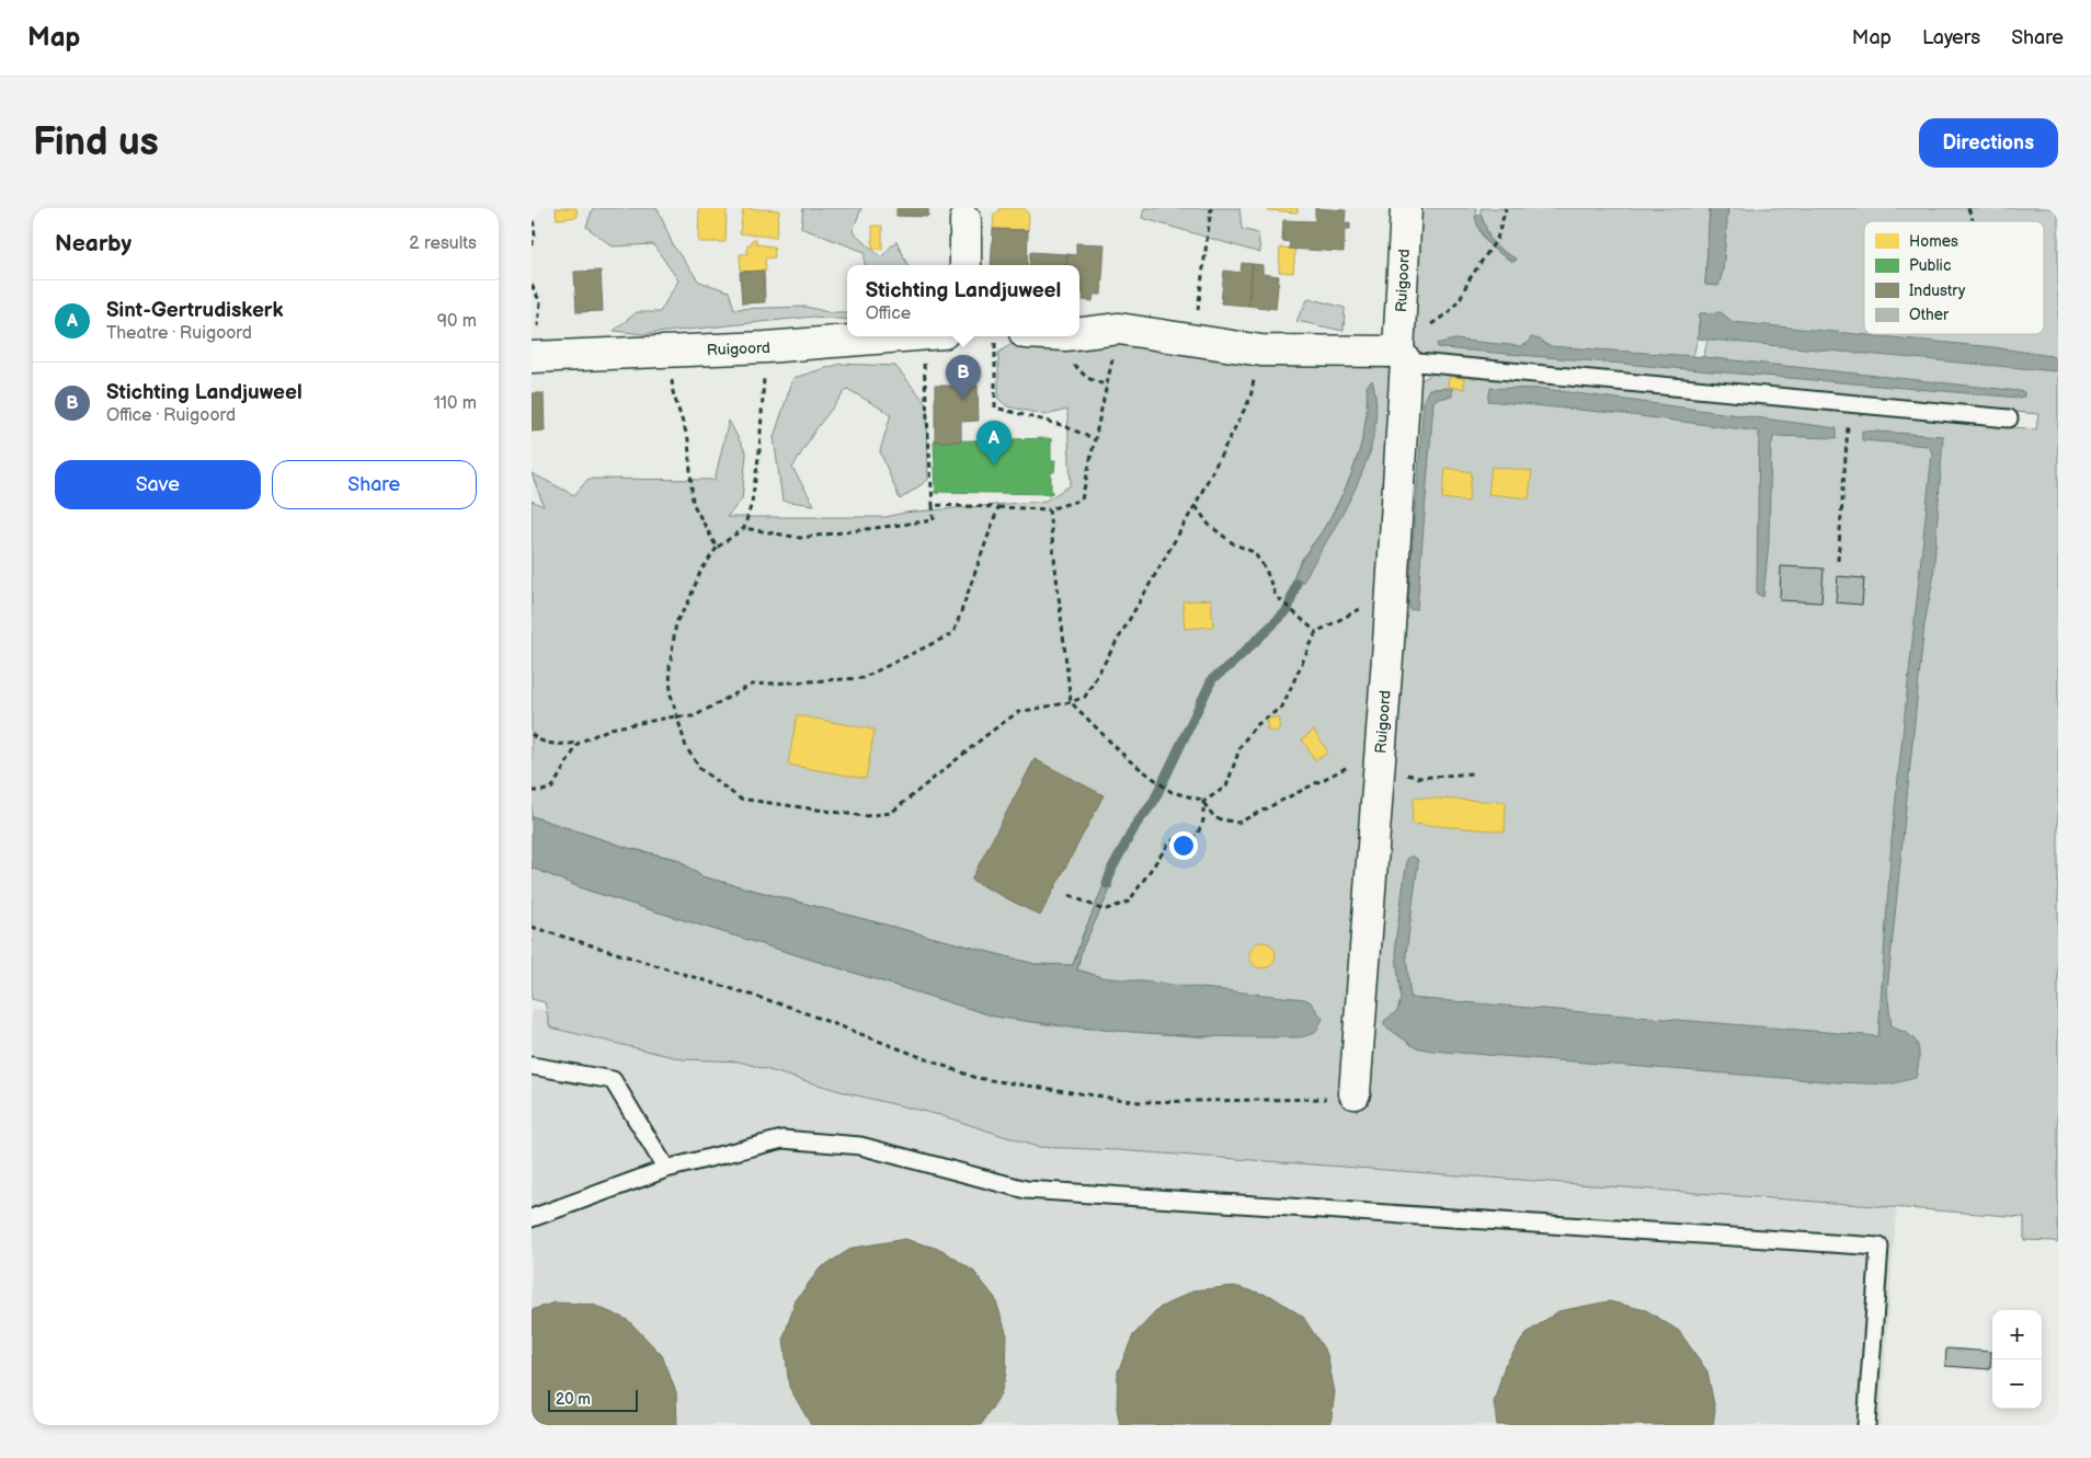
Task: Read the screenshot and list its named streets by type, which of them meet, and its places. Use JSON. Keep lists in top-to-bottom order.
{
  "streets": {
    "street": ["Ruigoord"]
  },
  "legend": [
    "Homes",
    "Public",
    "Industry",
    "Other"
  ],
  "scale_bar": "20 m",
  "page": {
    "header": "Map",
    "nav": ["Map", "Layers", "Share"],
    "buttons": [
      "Directions",
      ["Save", "Share"]
    ],
    "title": "Find us",
    "heading": ["Nearby", "2 results"],
    "popup": ["Stichting Landjuweel", "Office"],
    "list": [
      {
        "mark": "A",
        "name": "Sint-Gertrudiskerk",
        "note": "Theatre · Ruigoord",
        "value": "90 m"
      },
      {
        "mark": "B",
        "name": "Stichting Landjuweel",
        "note": "Office · Ruigoord",
        "value": "110 m"
      }
    ],
    "pins": ["B", "A"],
    "map_buttons": ["+", "−"],
    "scale": "20 m"
  }
}
